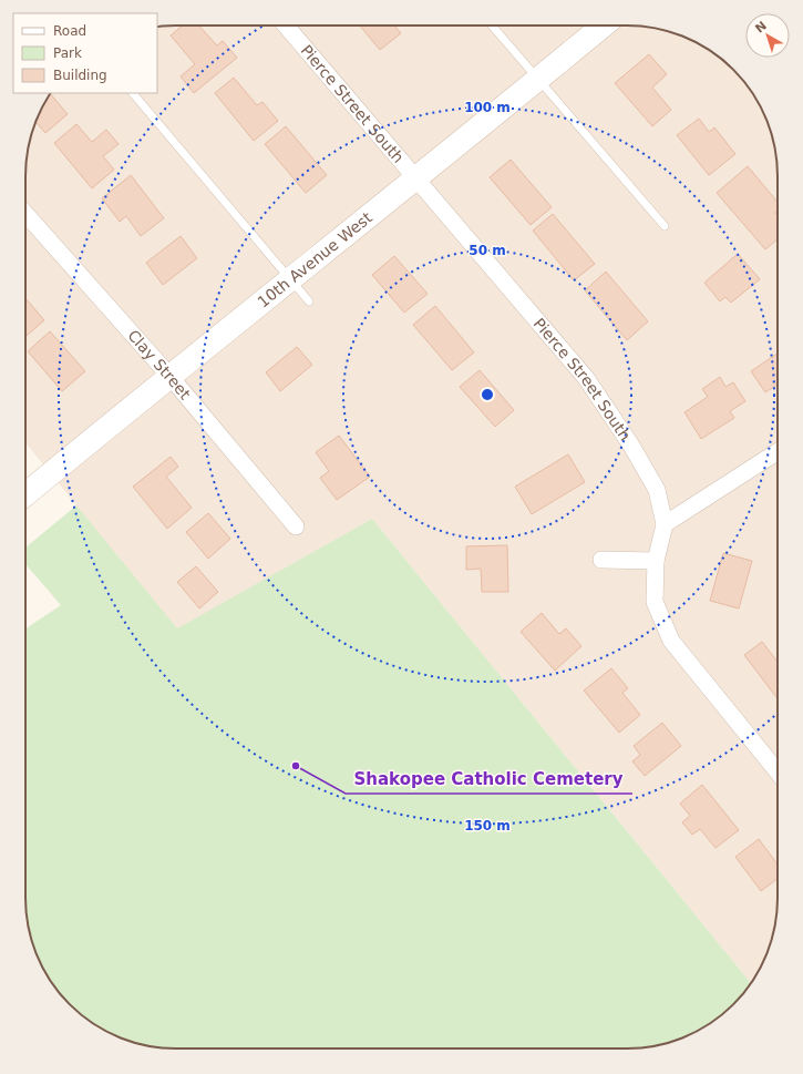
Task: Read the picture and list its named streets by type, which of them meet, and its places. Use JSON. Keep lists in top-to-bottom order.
{
  "streets": {
    "main road": ["10th Avenue West"],
    "street": ["Pierce Street South", "Clay Street"]
  },
  "crossings": [
    ["Pierce Street South", "10th Avenue West"],
    ["10th Avenue West", "Clay Street"]
  ],
  "places": ["Shakopee Catholic Cemetery"],
  "legend": ["Road", "Park", "Building"],
  "north": "top left",
  "rings": ["100 m", "50 m", "150 m"]
}
